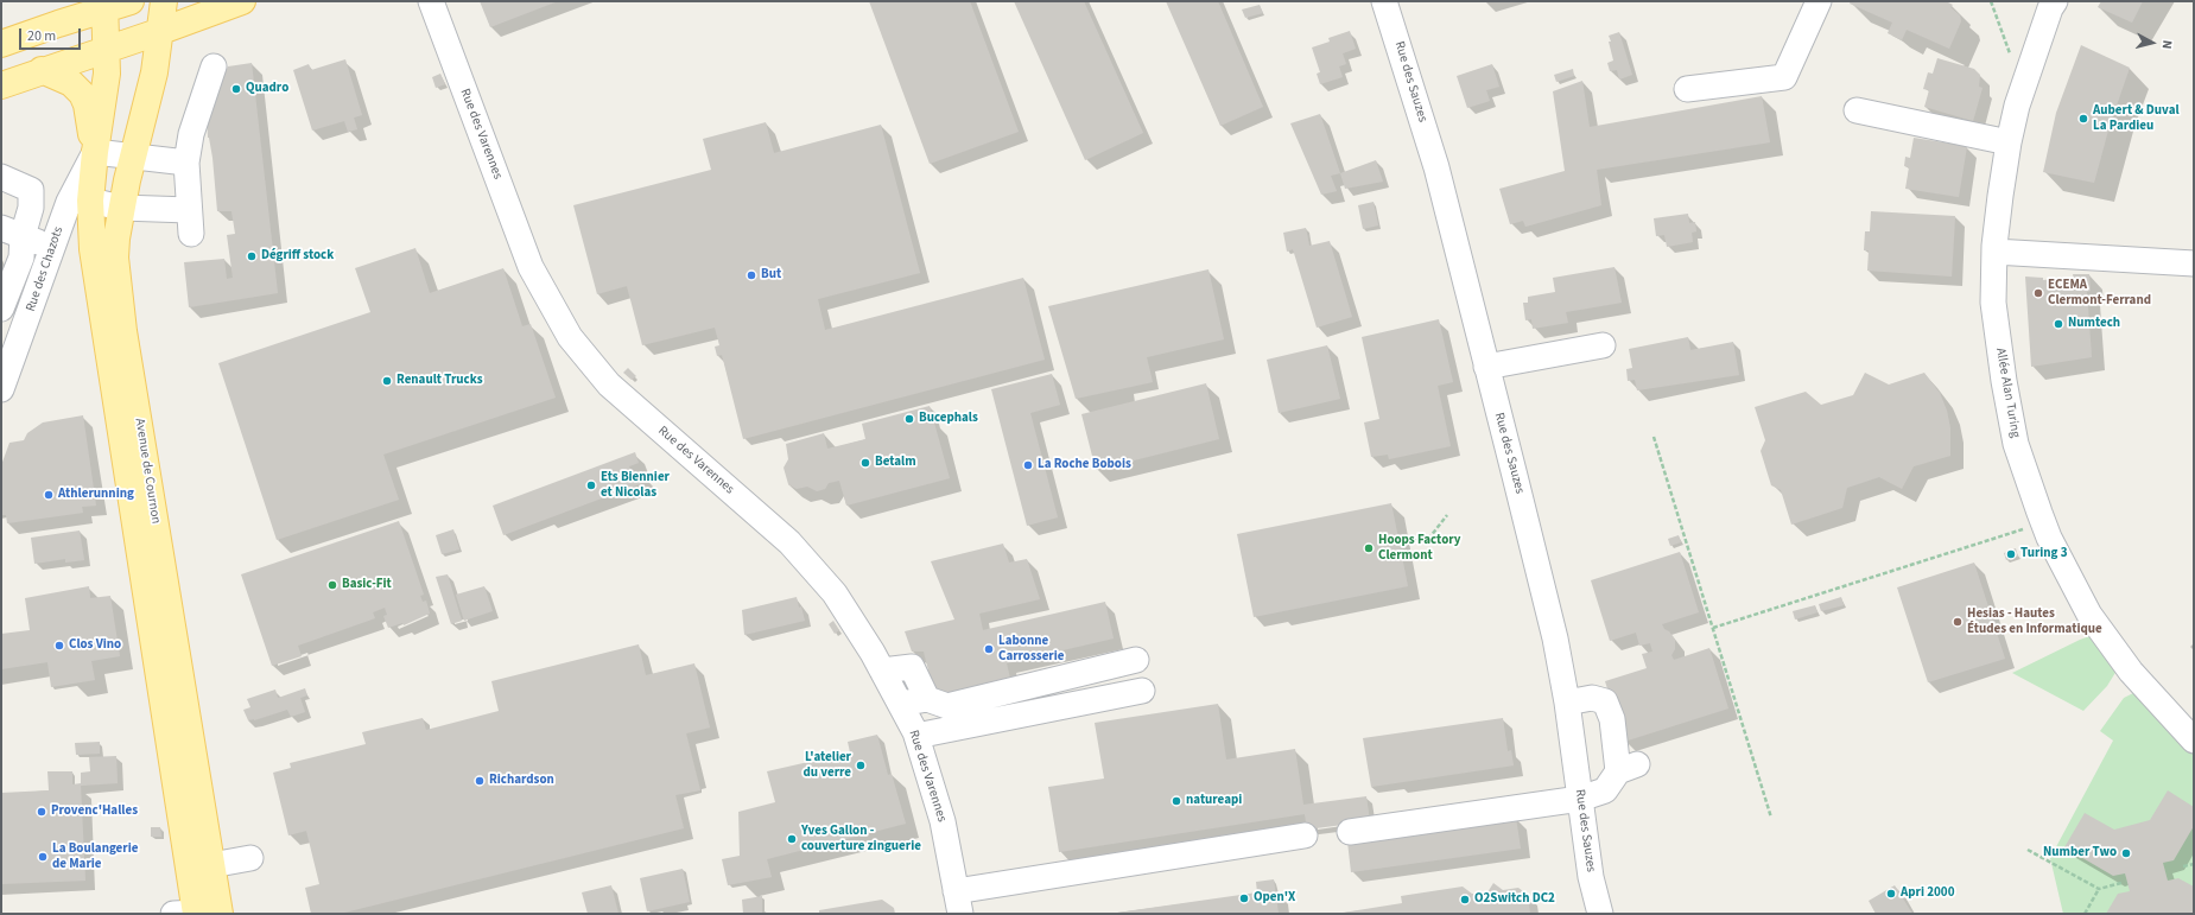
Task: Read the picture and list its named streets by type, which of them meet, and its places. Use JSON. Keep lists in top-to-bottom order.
{
  "streets": {
    "main road": ["Avenue de Cournon"],
    "street": [
      "Rue des Sauzes",
      "Rue des Varennes",
      "Rue des Chazots",
      "Allée Alan Turing"
    ]
  },
  "crossings": [
    ["Rue des Chazots", "Avenue de Cournon"]
  ],
  "places": [
    "Quadro",
    "Aubert & Duval La Pardieu",
    "Dégriff stock",
    "But",
    "ECEMA Clermont-Ferrand",
    "Numtech",
    "Renault Trucks",
    "Bucephals",
    "Betalm",
    "La Roche Bobois",
    "Ets Biennier et Nicolas",
    "Athlerunning",
    "Hoops Factory Clermont",
    "Turing 3",
    "Basic-Fit",
    "Hesias - Hautes Études en Informatique",
    "Clos Vino",
    "Labonne Carrosserie",
    "L'atelier du verre",
    "Richardson",
    "natureapi",
    "Provenc'Halles",
    "Yves Gallon - couverture zinguerie",
    "Number Two",
    "La Boulangerie de Marie",
    "Apri 2000",
    "Open'X",
    "O2Switch DC2"
  ],
  "scale_bar": "20 m",
  "north": "right"
}
